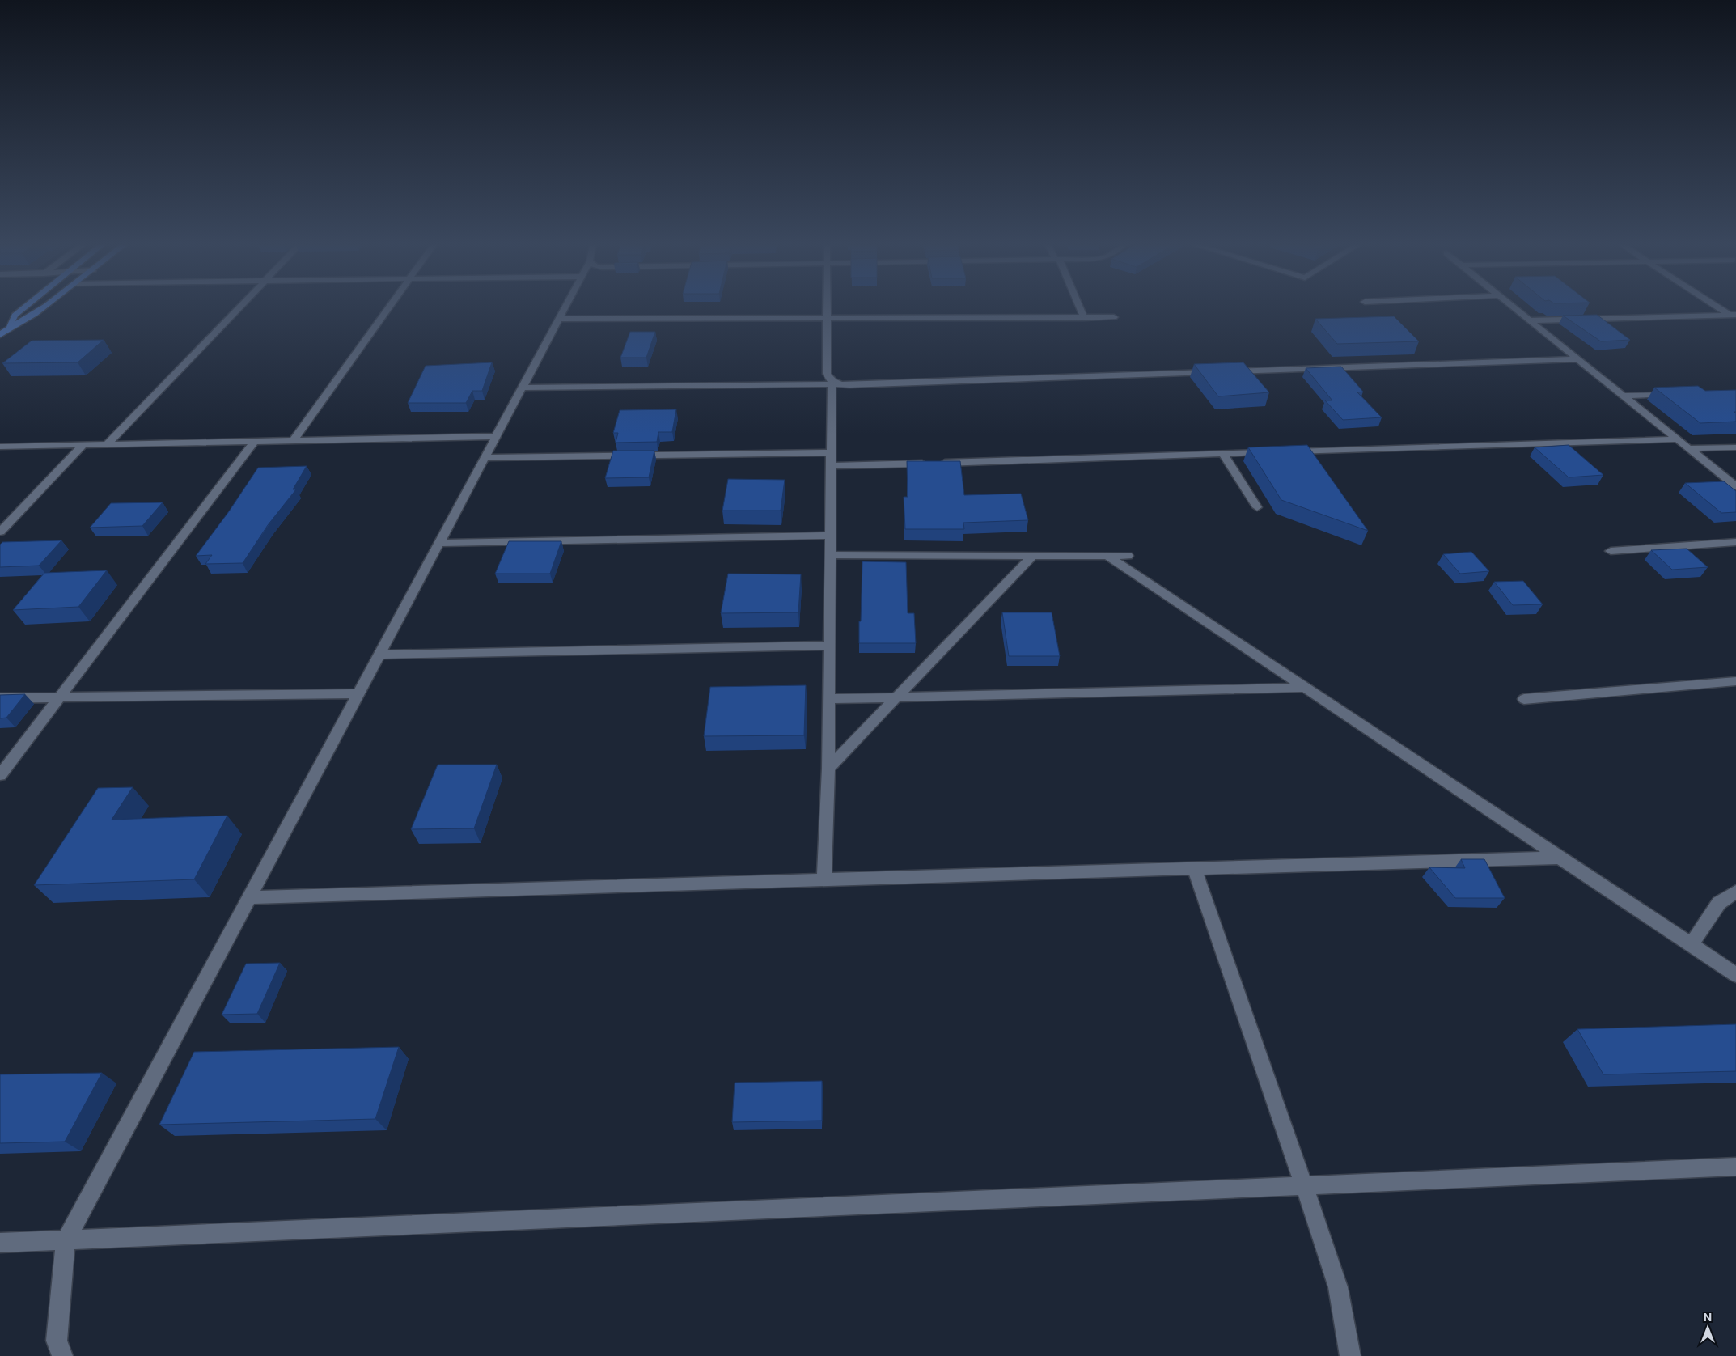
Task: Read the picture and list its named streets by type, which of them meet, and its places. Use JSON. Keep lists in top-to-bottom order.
{
  "north": "top"
}
